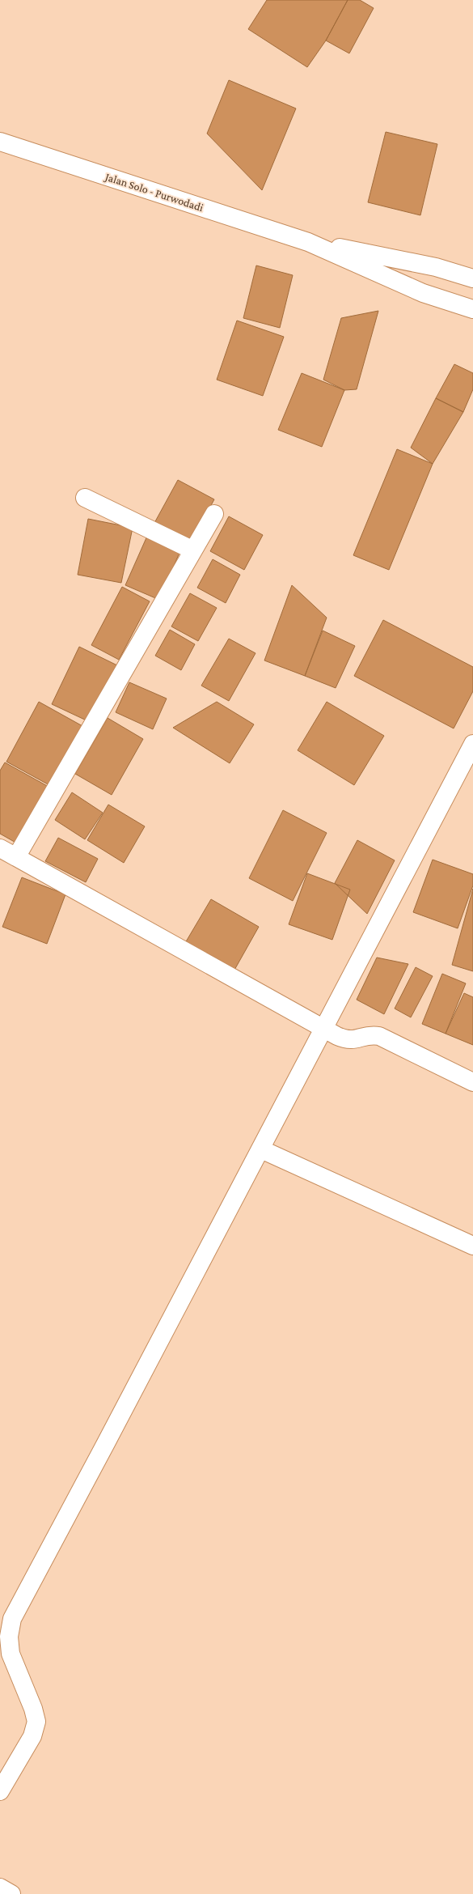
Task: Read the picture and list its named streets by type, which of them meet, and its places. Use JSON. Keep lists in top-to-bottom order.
{
  "streets": {
    "street": ["Jalan Solo - Purwodadi"]
  }
}
